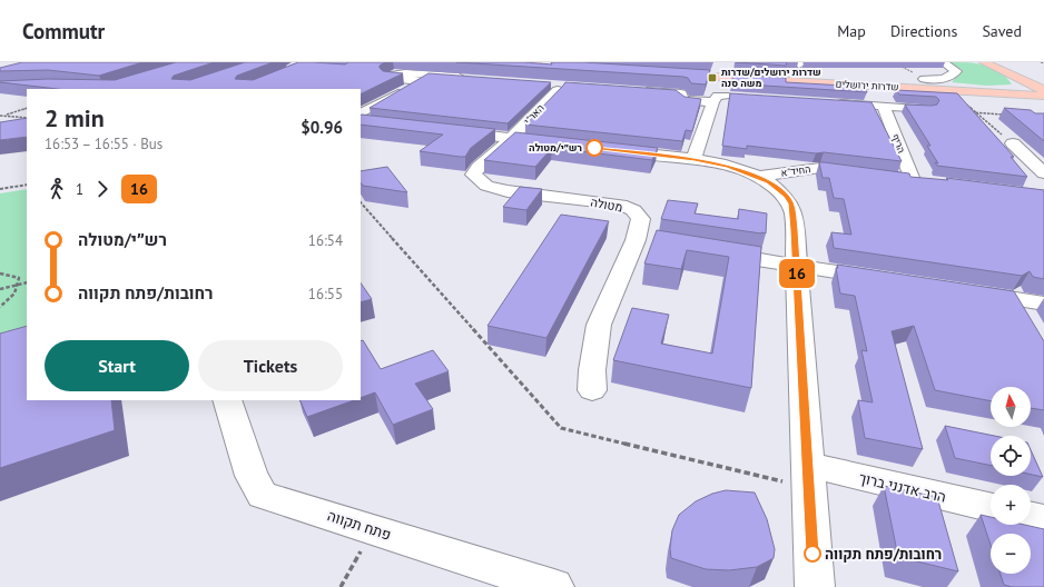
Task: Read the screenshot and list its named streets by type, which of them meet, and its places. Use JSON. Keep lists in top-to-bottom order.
{
  "streets": {
    "main road": ["שדרות ירושלים"],
    "street": [
      "האר\"י",
      "הריף",
      "החיד\"א",
      "מטולה",
      "הרב אדנני ברוך",
      "פתח תקווה"
    ]
  },
  "crossings": [
    ["האר\"י", "מטולה"]
  ],
  "places": {
    "transit": ["שדרות ירושלים/שדרות משה סנה"],
    "other": ["רש״י/מטולה", "רחובות/פתח תקווה"]
  },
  "lines": ["bus line 16"],
  "north": "top",
  "page": {
    "header": "Commutr",
    "nav": ["Map", "Directions", "Saved"],
    "on_map": "16",
    "heading": ["2 min", "16:53 – 16:55 · Bus", "$0.96"],
    "legs": ["1", "16"],
    "list": [
      {
        "name": "רש״י/מטולה",
        "value": "16:54"
      },
      {
        "name": "רחובות/פתח תקווה",
        "value": "16:55"
      }
    ],
    "buttons": ["Start", "Tickets"],
    "map_buttons": ["+", "−"]
  }
}
